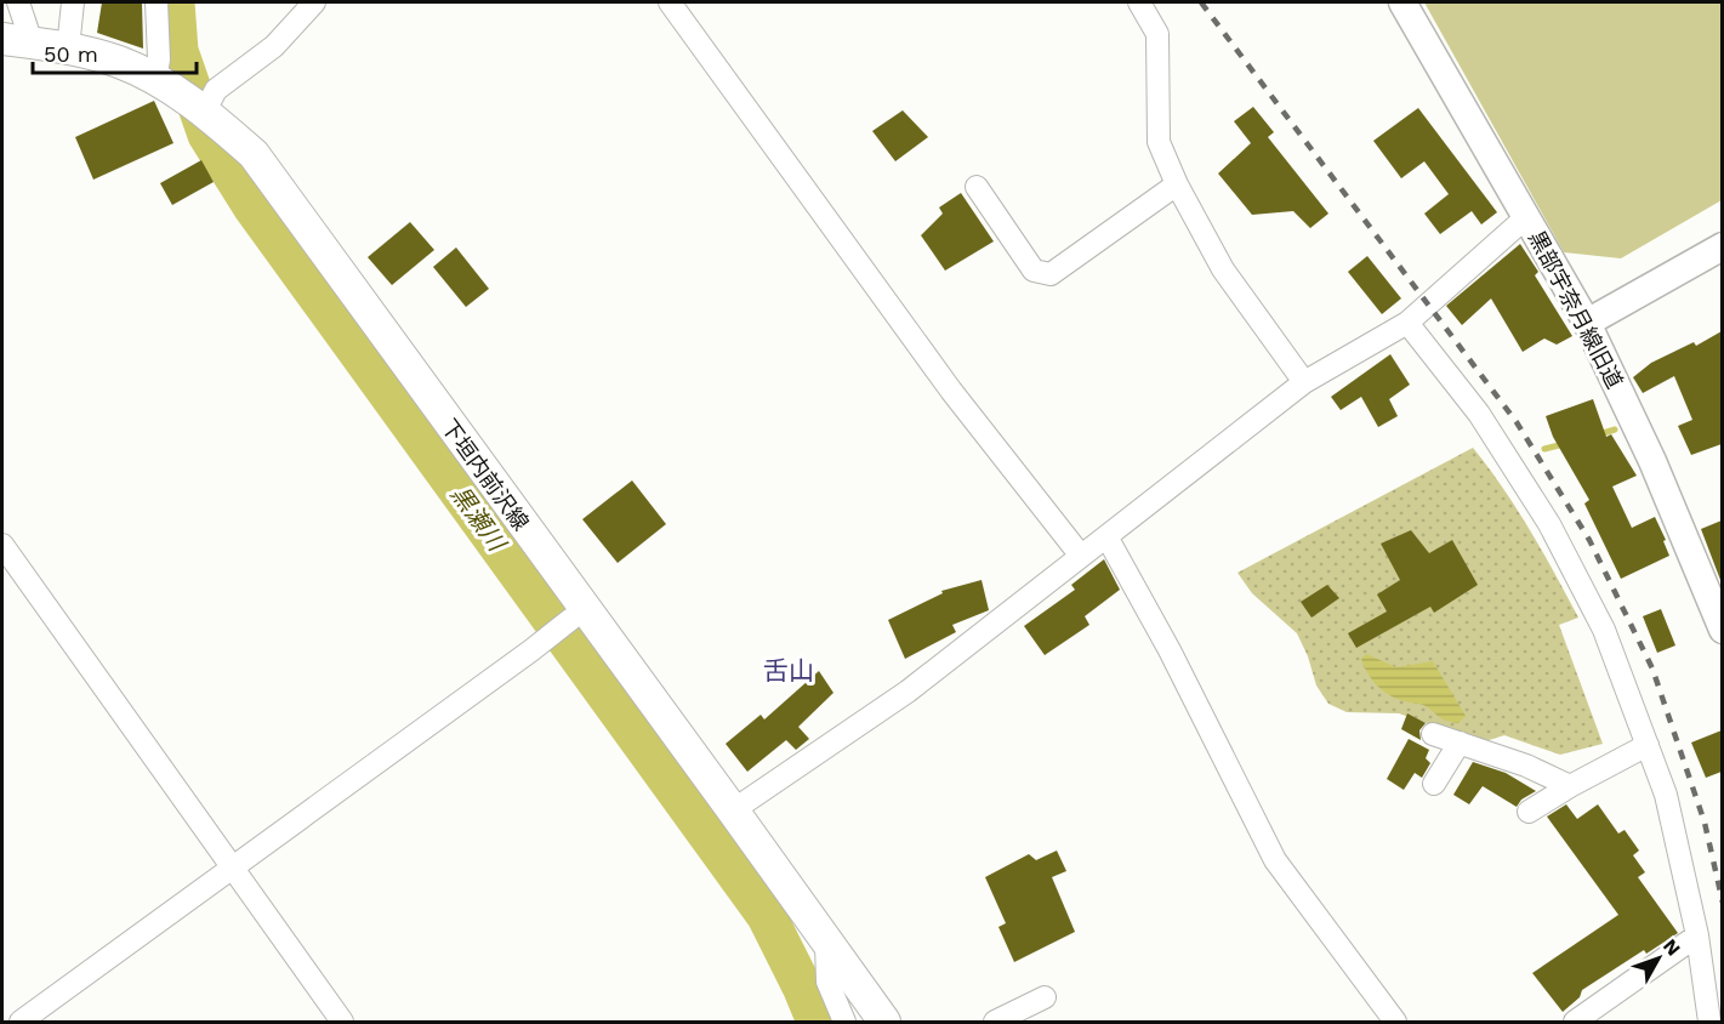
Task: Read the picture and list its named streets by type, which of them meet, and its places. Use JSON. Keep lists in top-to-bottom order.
{
  "streets": {
    "main road": ["下垣内前沢線"],
    "street": ["黒部宇奈月線旧道"]
  },
  "districts": ["舌山"],
  "water": ["黒瀬川"],
  "scale_bar": "50 m",
  "north": "top right"
}
